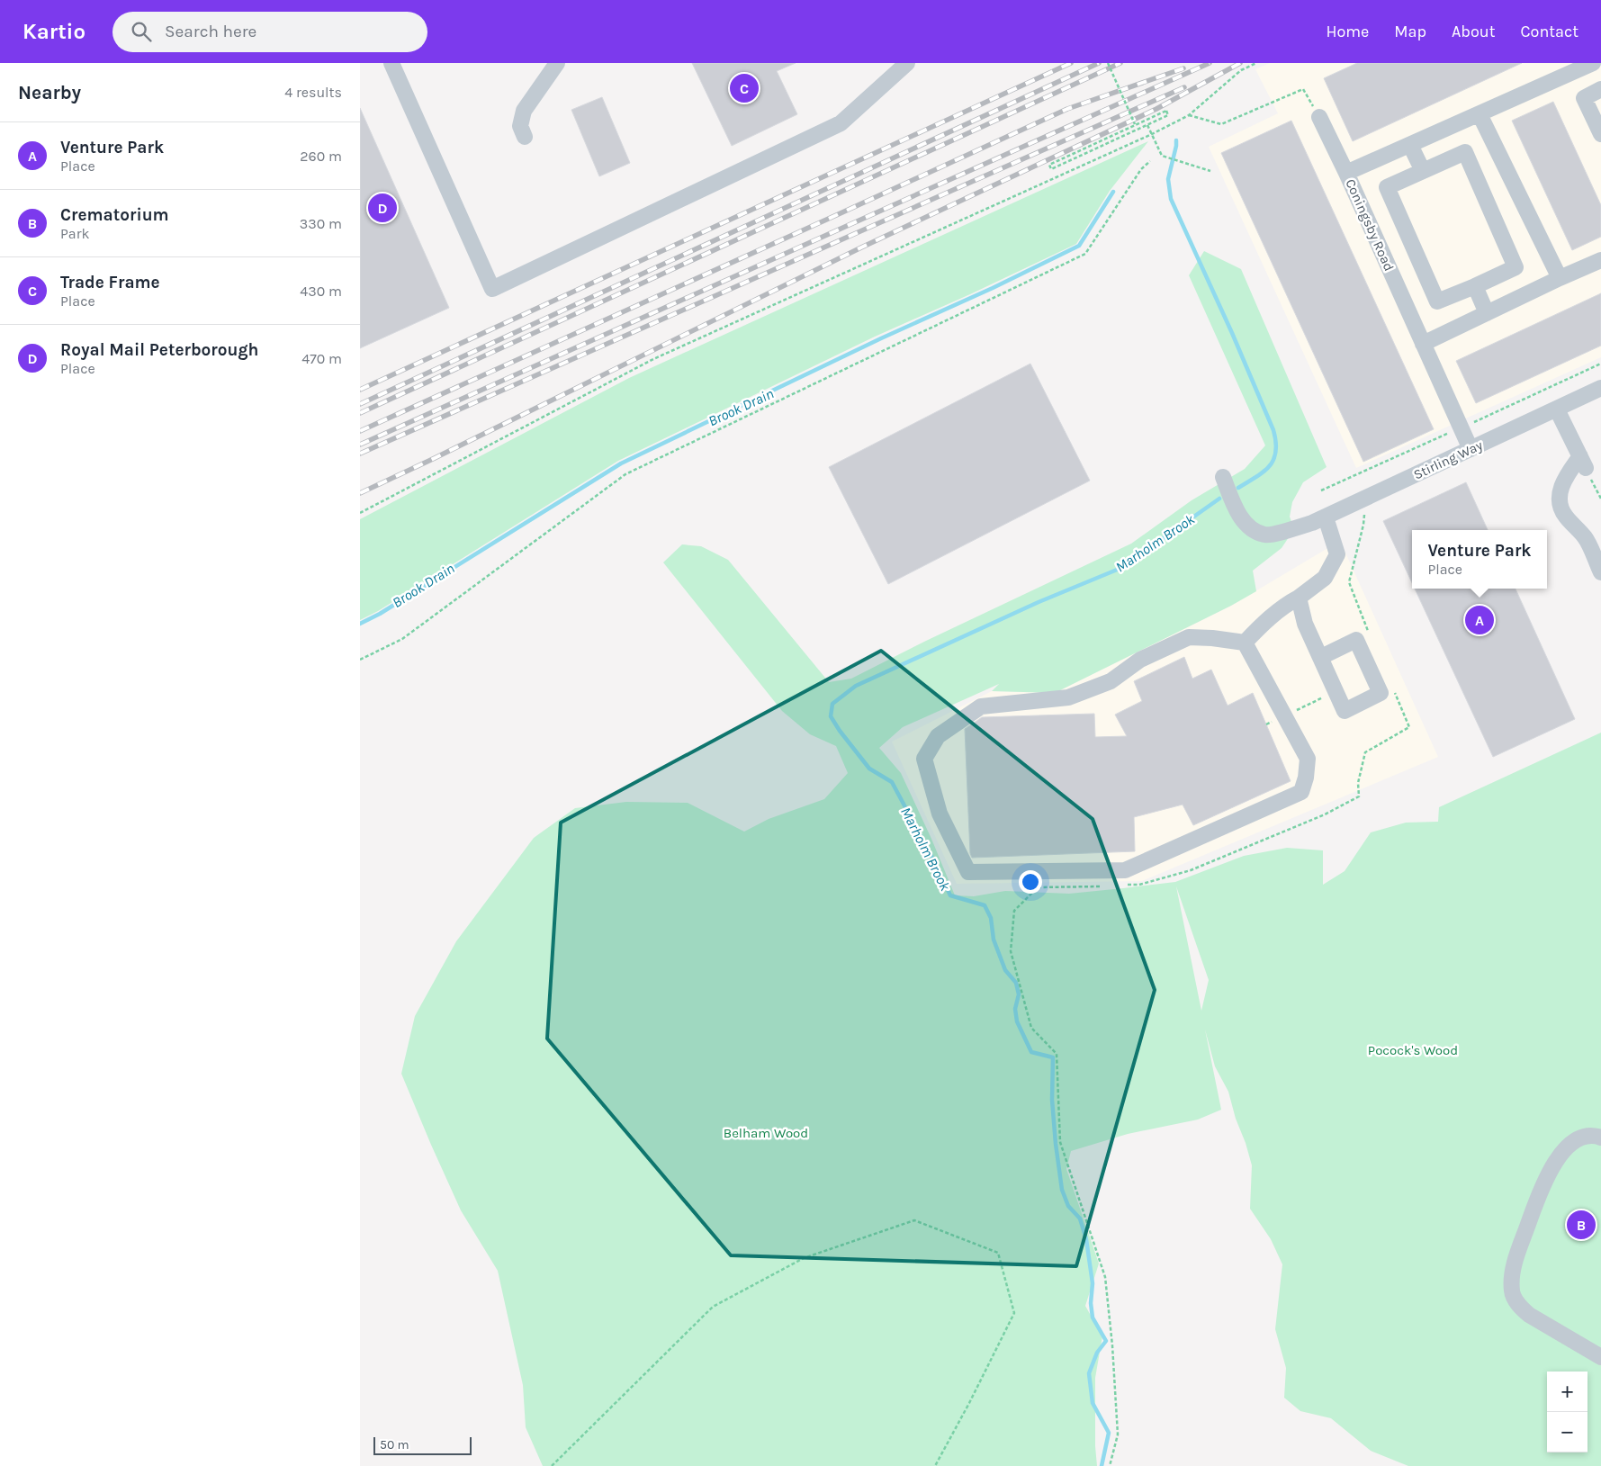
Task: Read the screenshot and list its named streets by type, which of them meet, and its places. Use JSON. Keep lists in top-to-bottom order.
{
  "streets": {
    "street": ["Coningsby Road", "Stirling Way"]
  },
  "crossings": [
    ["Coningsby Road", "Stirling Way"]
  ],
  "water": ["Brook Drain", "Marholm Brook"],
  "parks": ["Pocock's Wood", "Belham Wood"],
  "scale_bar": "50 m",
  "page": {
    "header": "Kartio",
    "search": "Search here",
    "nav": [
      "Home",
      "Map",
      "About",
      "Contact"
    ],
    "heading": ["Nearby", "4 results"],
    "pins": [
      "C",
      "D",
      "A",
      "B"
    ],
    "list": [
      {
        "mark": "A",
        "name": "Venture Park",
        "note": "Place",
        "value": "260 m"
      },
      {
        "mark": "B",
        "name": "Crematorium",
        "note": "Park",
        "value": "330 m"
      },
      {
        "mark": "C",
        "name": "Trade Frame",
        "note": "Place",
        "value": "430 m"
      },
      {
        "mark": "D",
        "name": "Royal Mail Peterborough",
        "note": "Place",
        "value": "470 m"
      }
    ],
    "popup": ["Venture Park", "Place"],
    "map_buttons": ["+", "−"],
    "scale": "50 m"
  }
}
